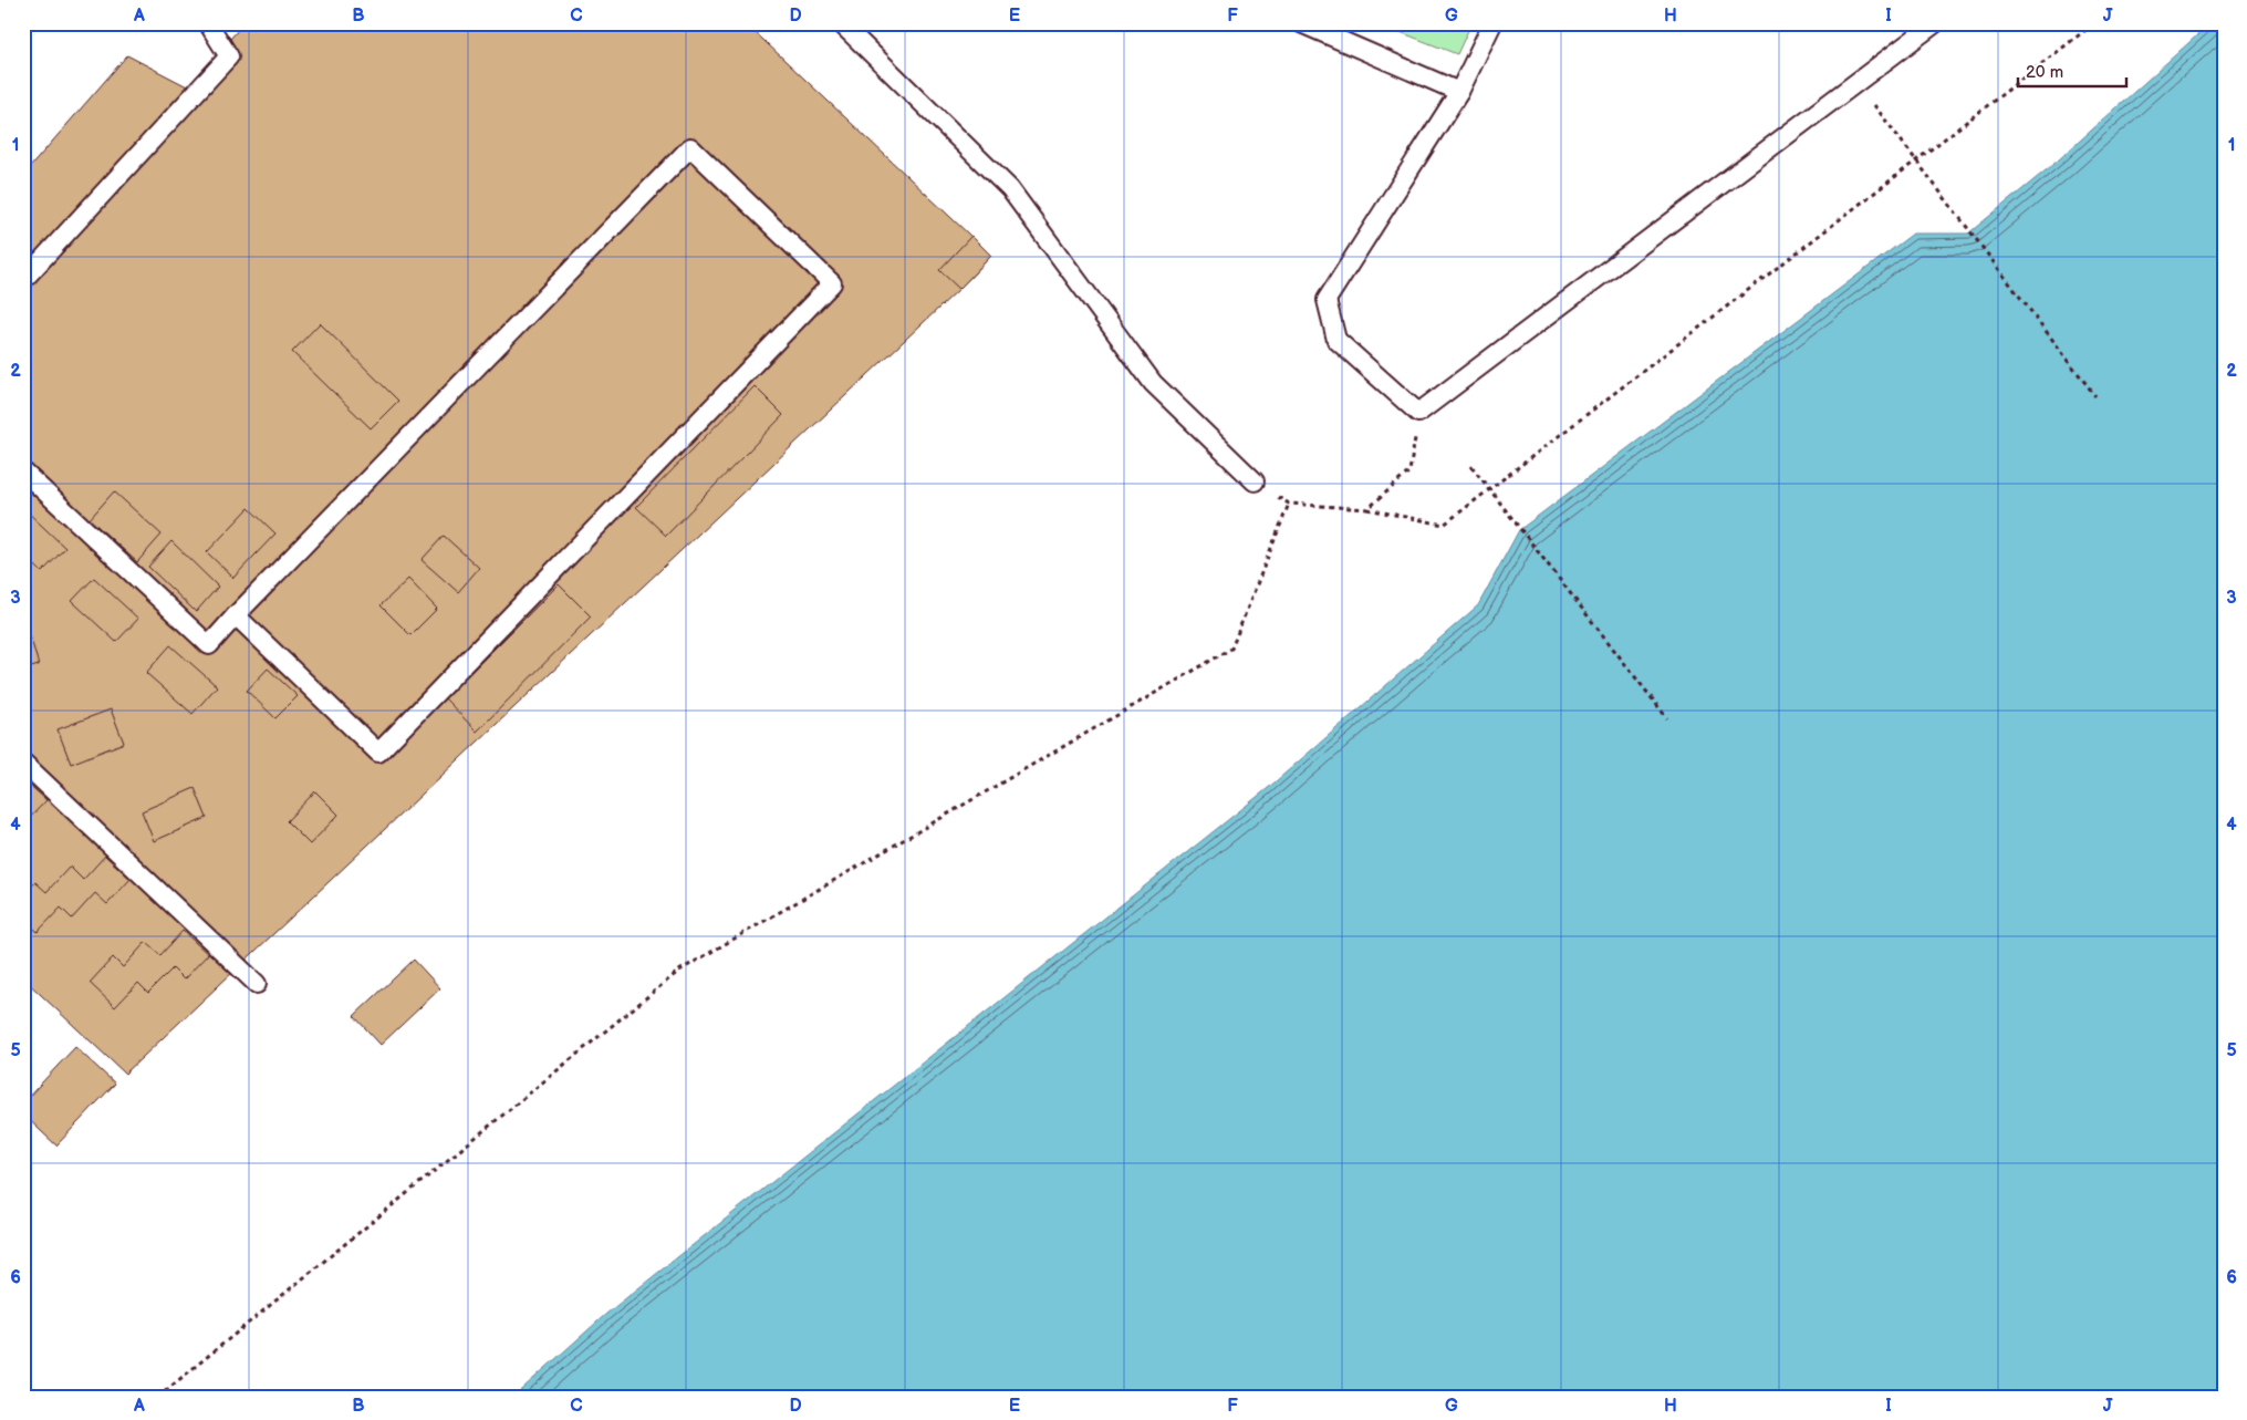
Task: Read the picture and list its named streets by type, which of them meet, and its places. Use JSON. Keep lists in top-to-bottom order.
{
  "scale_bar": "20 m",
  "grid": {
    "columns": [
      "A",
      "B",
      "C",
      "D",
      "E",
      "F",
      "G",
      "H",
      "I",
      "J"
    ],
    "rows": [
      "1",
      "2",
      "3",
      "4",
      "5",
      "6"
    ]
  }
}
